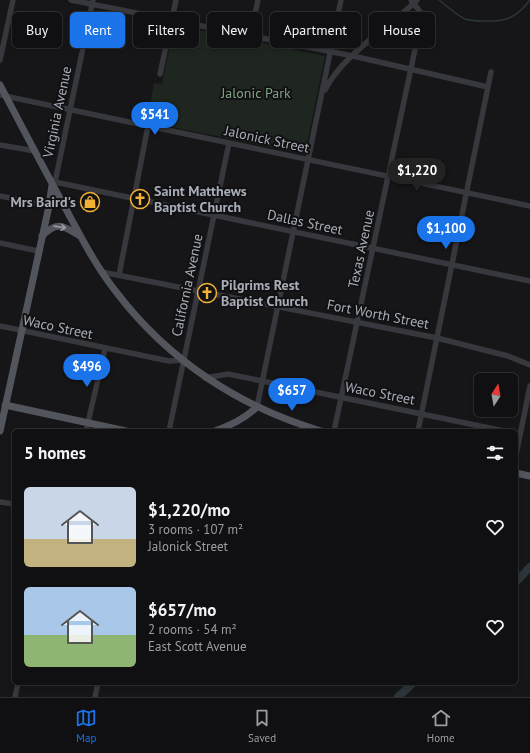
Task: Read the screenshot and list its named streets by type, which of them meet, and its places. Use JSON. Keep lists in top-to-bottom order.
{
  "streets": {
    "street": [
      "Virginia Avenue",
      "Jalonick Street",
      "Dallas Street",
      "Texas Avenue",
      "California Avenue",
      "Fort Worth Street",
      "Waco Street"
    ]
  },
  "crossings": [
    ["Virginia Avenue", "Jalonick Street"],
    ["Virginia Avenue", "Dallas Street"],
    ["Jalonick Street", "Texas Avenue"],
    ["Jalonick Street", "California Avenue"],
    ["Dallas Street", "Texas Avenue"],
    ["Dallas Street", "California Avenue"],
    ["Texas Avenue", "Fort Worth Street"],
    ["Texas Avenue", "Waco Street"],
    ["California Avenue", "Fort Worth Street"],
    ["California Avenue", "Waco Street"]
  ],
  "parks": ["Jalonic Park"],
  "places": {
    "church": ["Saint Matthews Baptist Church", "Pilgrims Rest Baptist Church"],
    "shop": ["Mrs Baird's"]
  },
  "north": "top",
  "page": {
    "chip": [
      "Buy",
      "Rent",
      "Filters",
      "New",
      "Apartment",
      "House"
    ],
    "price": [
      "$541",
      "$1,220",
      "$1,100",
      "$496",
      "$657"
    ],
    "heading": "5 homes",
    "list": [
      {
        "name": "$1,220/mo",
        "note": "3 rooms · 107 m² · Jalonick Street"
      },
      {
        "name": "$657/mo",
        "note": "2 rooms · 54 m² · East Scott Avenue"
      }
    ],
    "tabs": ["Map", "Saved", "Home"]
  }
}
